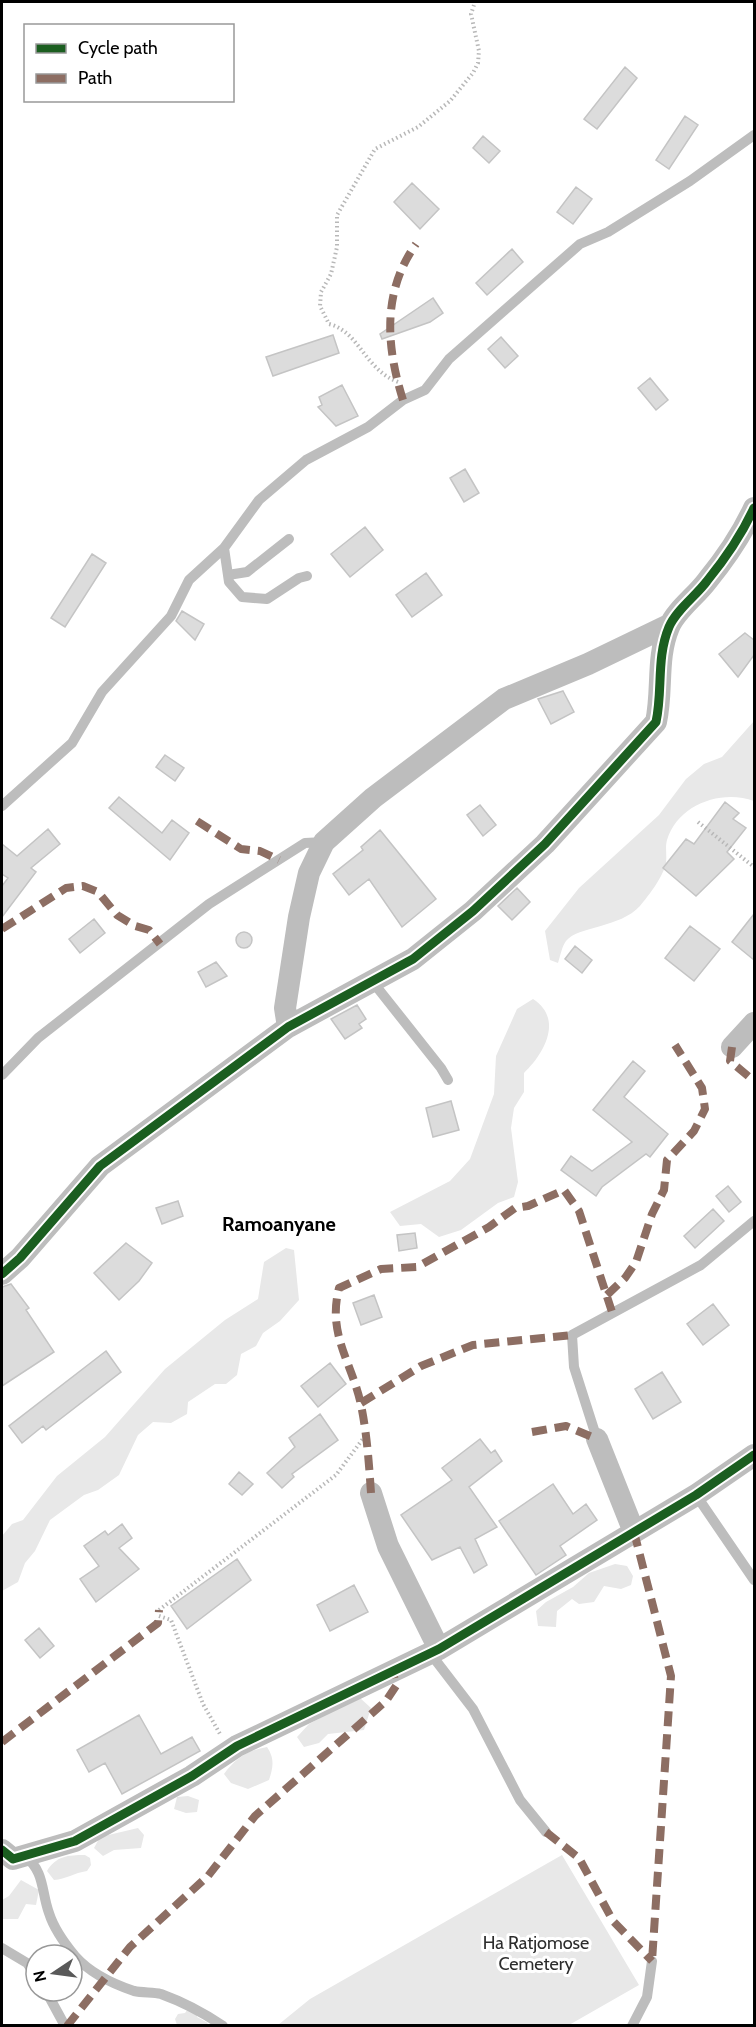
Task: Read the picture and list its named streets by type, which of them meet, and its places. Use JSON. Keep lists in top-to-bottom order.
{
  "districts": ["Ramoanyane"],
  "parks": ["Ha Ratjomose Cemetery"],
  "legend": ["Cycle path", "Path"],
  "north": "left"
}
